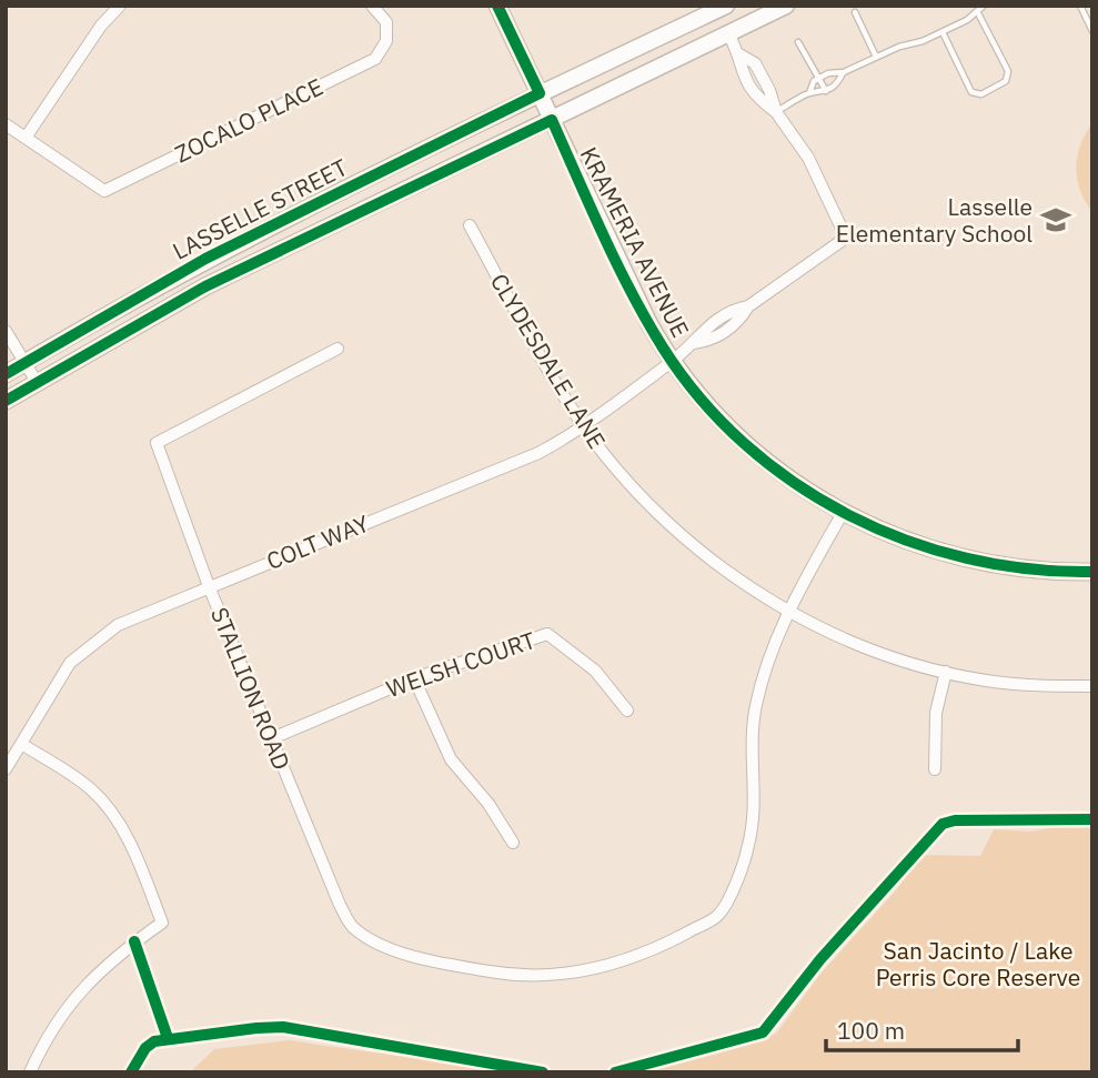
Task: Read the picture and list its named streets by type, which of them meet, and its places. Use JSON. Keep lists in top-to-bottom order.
{
  "streets": {
    "main road": ["LASSELLE STREET", "KRAMERIA AVENUE"],
    "street": [
      "ZOCALO PLACE",
      "CLYDESDALE LANE",
      "COLT WAY",
      "WELSH COURT",
      "STALLION ROAD"
    ]
  },
  "crossings": [
    ["LASSELLE STREET", "KRAMERIA AVENUE"],
    ["KRAMERIA AVENUE", "COLT WAY"],
    ["CLYDESDALE LANE", "COLT WAY"],
    ["CLYDESDALE LANE", "STALLION ROAD"],
    ["COLT WAY", "STALLION ROAD"],
    ["WELSH COURT", "STALLION ROAD"]
  ],
  "parks": ["San Jacinto / Lake Perris Core Reserve"],
  "places": {
    "school or university": ["Lasselle Elementary School"]
  },
  "scale_bar": "100 m"
}
